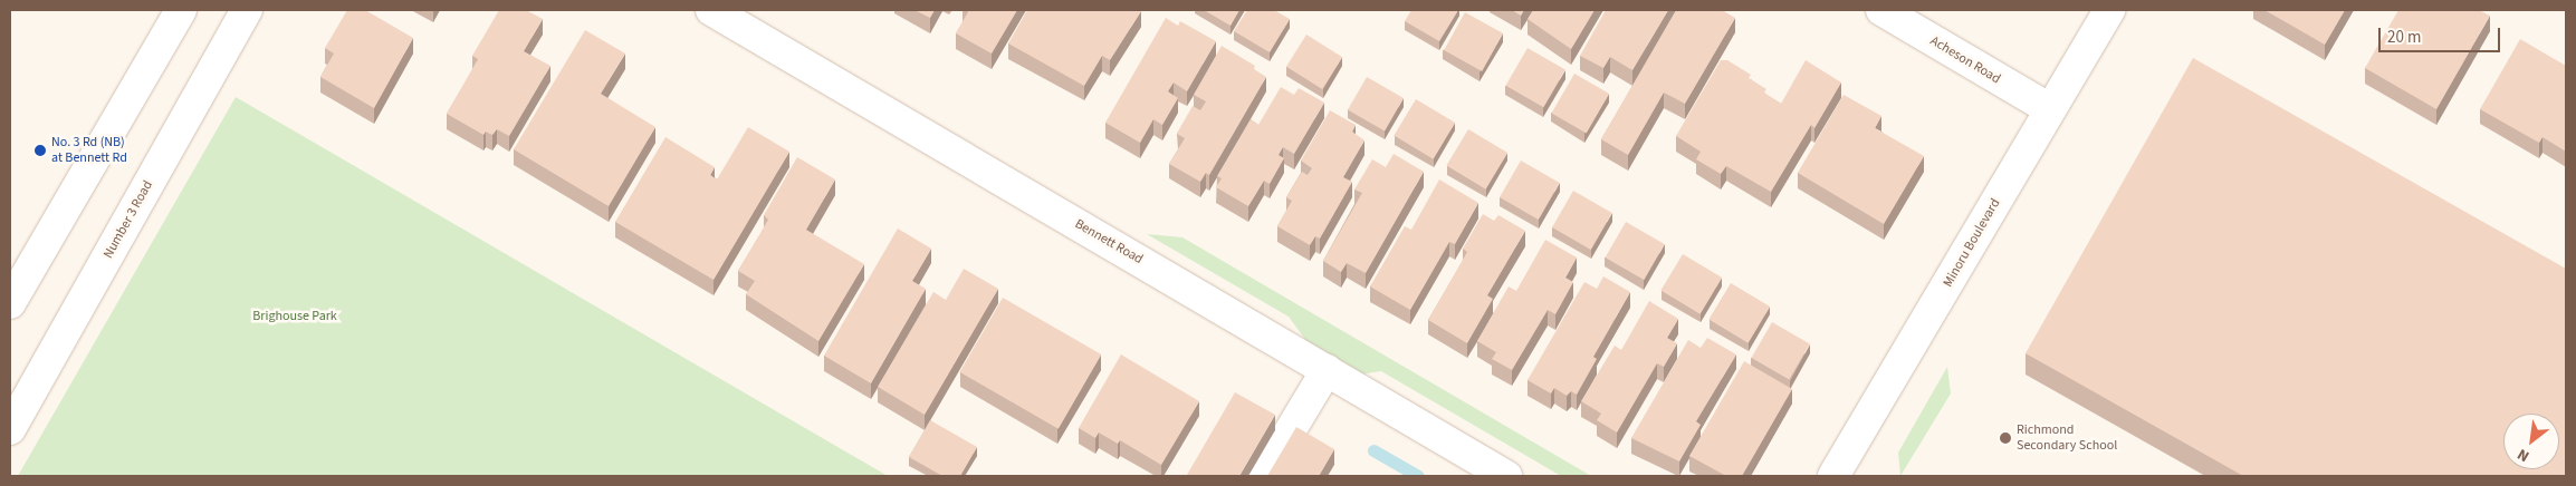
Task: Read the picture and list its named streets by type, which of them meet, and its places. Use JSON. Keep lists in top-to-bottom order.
{
  "streets": {
    "street": [
      "Acheson Road",
      "Number 3 Road",
      "Bennett Road",
      "Minoru Boulevard"
    ]
  },
  "crossings": [
    ["Acheson Road", "Minoru Boulevard"]
  ],
  "parks": ["Brighouse Park"],
  "places": ["No. 3 Rd (NB) at Bennett Rd", "Richmond Secondary School"],
  "scale_bar": "20 m",
  "north": "bottom left"
}
